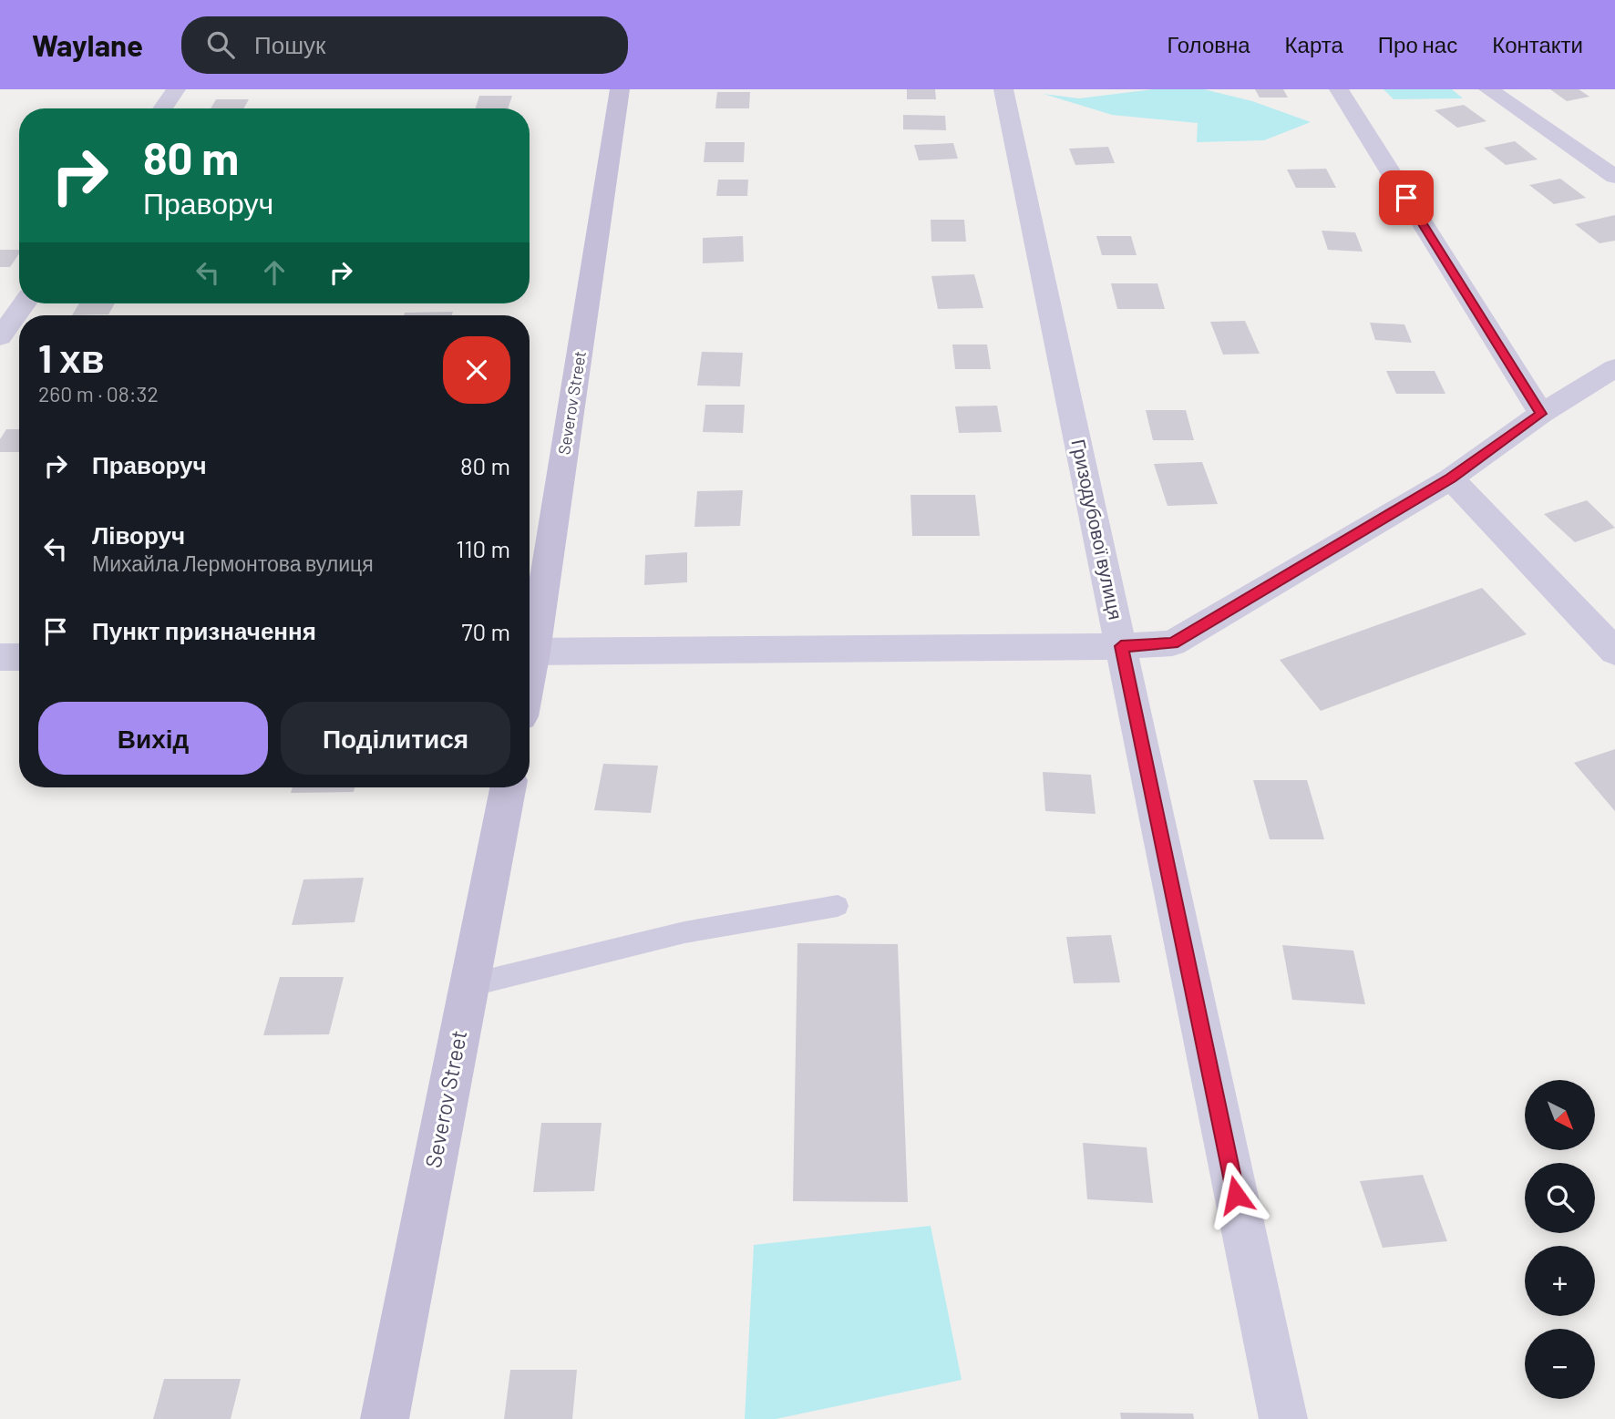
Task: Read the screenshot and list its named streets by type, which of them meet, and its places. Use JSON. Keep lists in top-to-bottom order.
{
  "streets": {
    "main road": ["Severov Street"],
    "street": ["Гризодубової вулиця"]
  },
  "north": "bottom right",
  "page": {
    "header": "Waylane",
    "search": "Пошук",
    "nav": [
      "Головна",
      "Карта",
      "Про нас",
      "Контакти"
    ],
    "turn": ["80 m", "Праворуч"],
    "heading": ["1 хв", "260 m · 08:32"],
    "list": [
      {
        "name": "Праворуч",
        "value": "80 m"
      },
      {
        "name": "Ліворуч",
        "note": "Михайла Лермонтова вулиця",
        "value": "110 m"
      },
      {
        "name": "Пункт призначення",
        "value": "70 m"
      }
    ],
    "buttons": ["Вихід", "Поділитися"],
    "map_buttons": ["+", "−"]
  }
}
